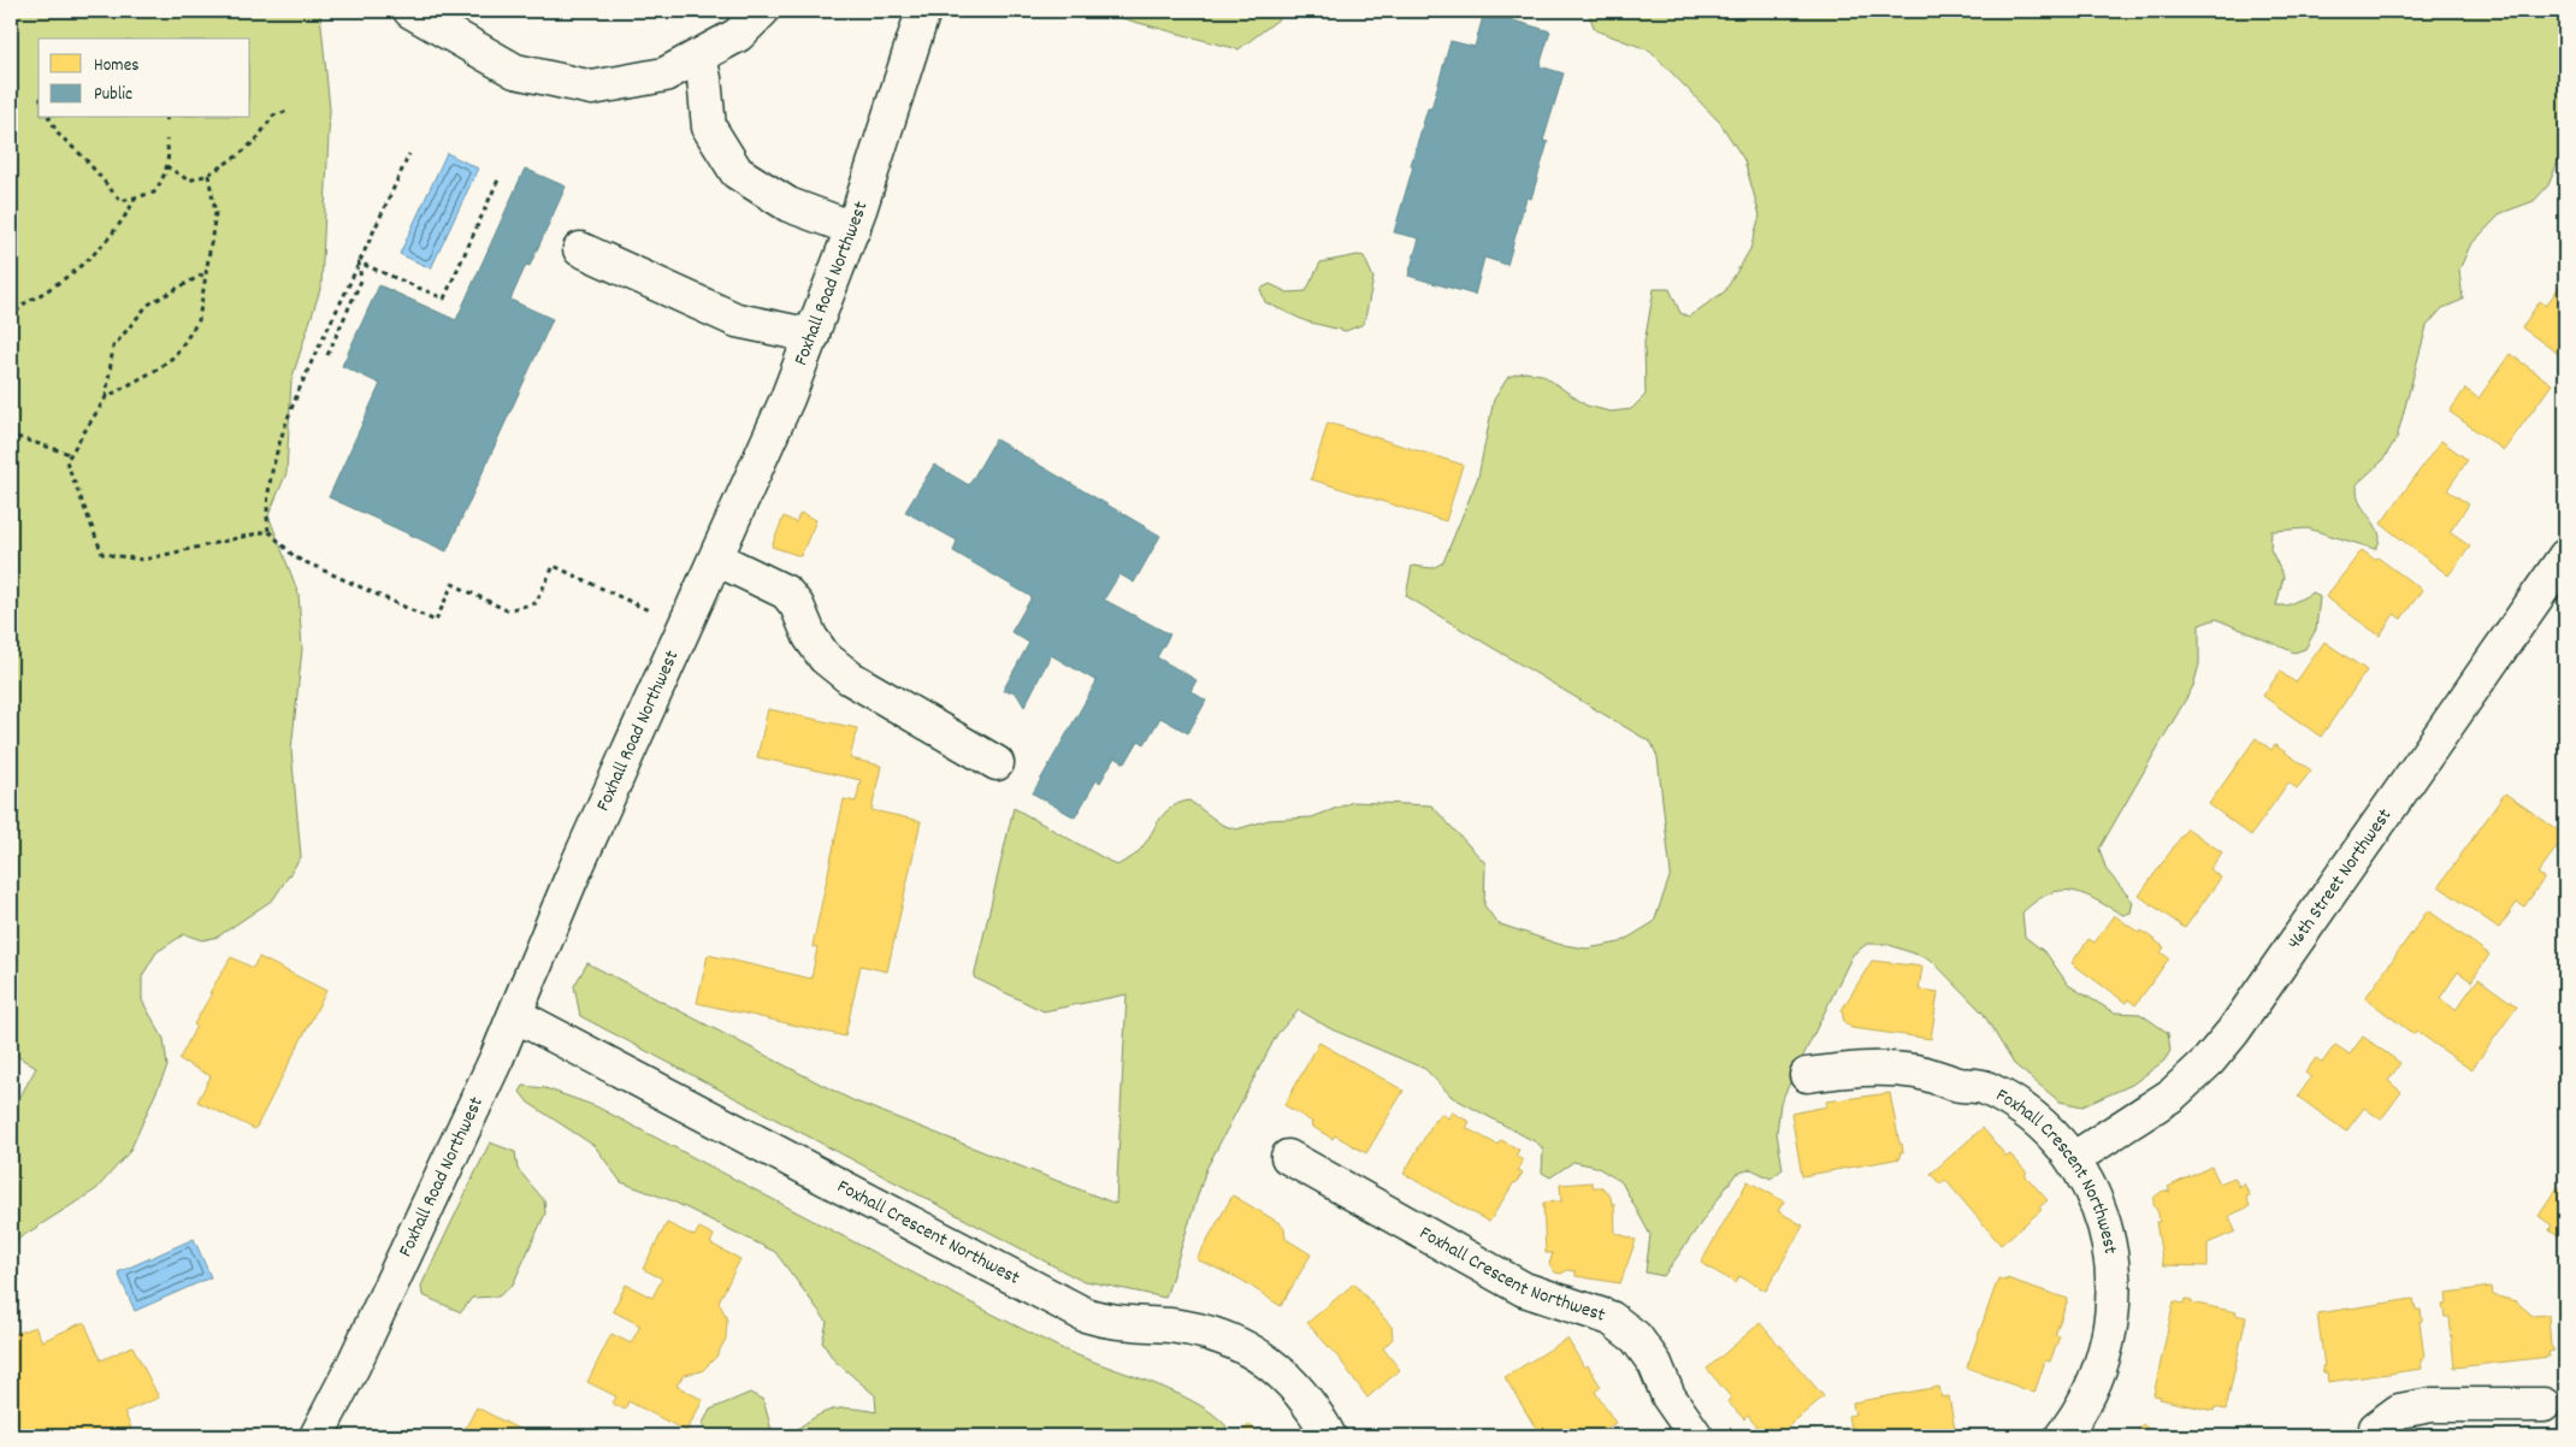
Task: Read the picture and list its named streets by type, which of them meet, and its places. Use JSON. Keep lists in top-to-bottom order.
{
  "streets": {
    "street": ["Foxhall Road Northwest", "46th Street Northwest", "Foxhall Crescent Northwest"]
  },
  "crossings": [
    ["Foxhall Road Northwest", "Foxhall Crescent Northwest"],
    ["46th Street Northwest", "Foxhall Crescent Northwest"]
  ],
  "legend": ["Homes", "Public"]
}
